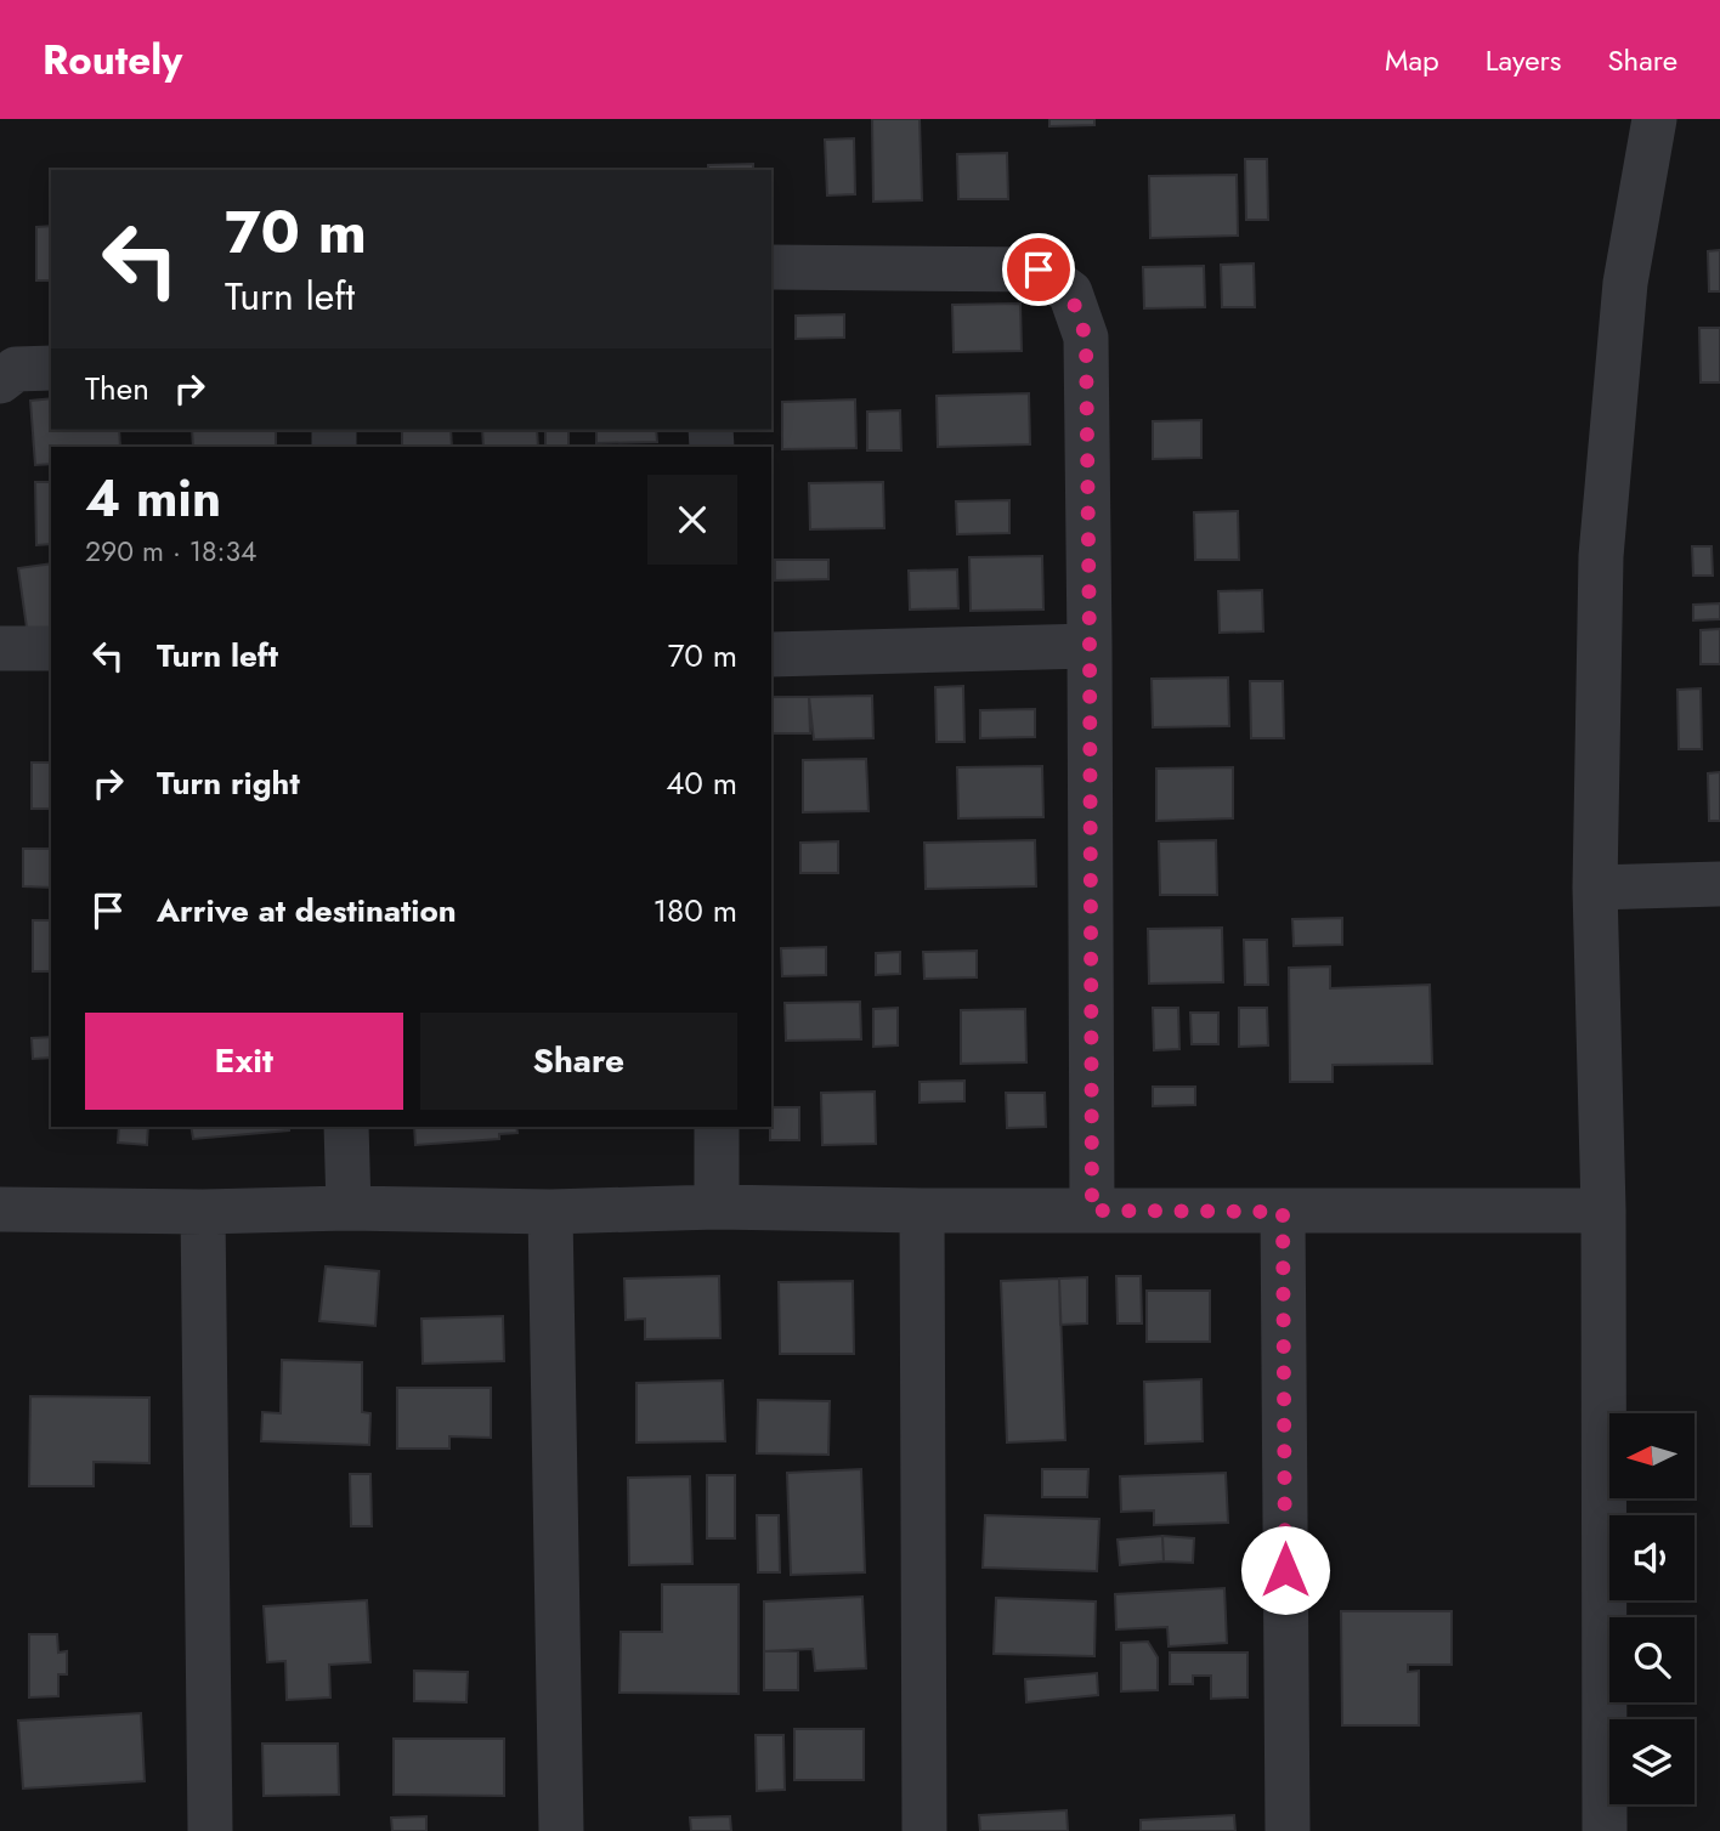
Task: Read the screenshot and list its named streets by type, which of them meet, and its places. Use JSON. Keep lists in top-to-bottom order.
{
  "north": "left",
  "page": {
    "header": "Routely",
    "nav": ["Map", "Layers", "Share"],
    "turn": ["70 m", "Turn left"],
    "then": "Then",
    "heading": ["4 min", "290 m · 18:34"],
    "list": [
      {
        "name": "Turn left",
        "value": "70 m"
      },
      {
        "name": "Turn right",
        "value": "40 m"
      },
      {
        "name": "Arrive at destination",
        "value": "180 m"
      }
    ],
    "buttons": ["Exit", "Share"]
  }
}
